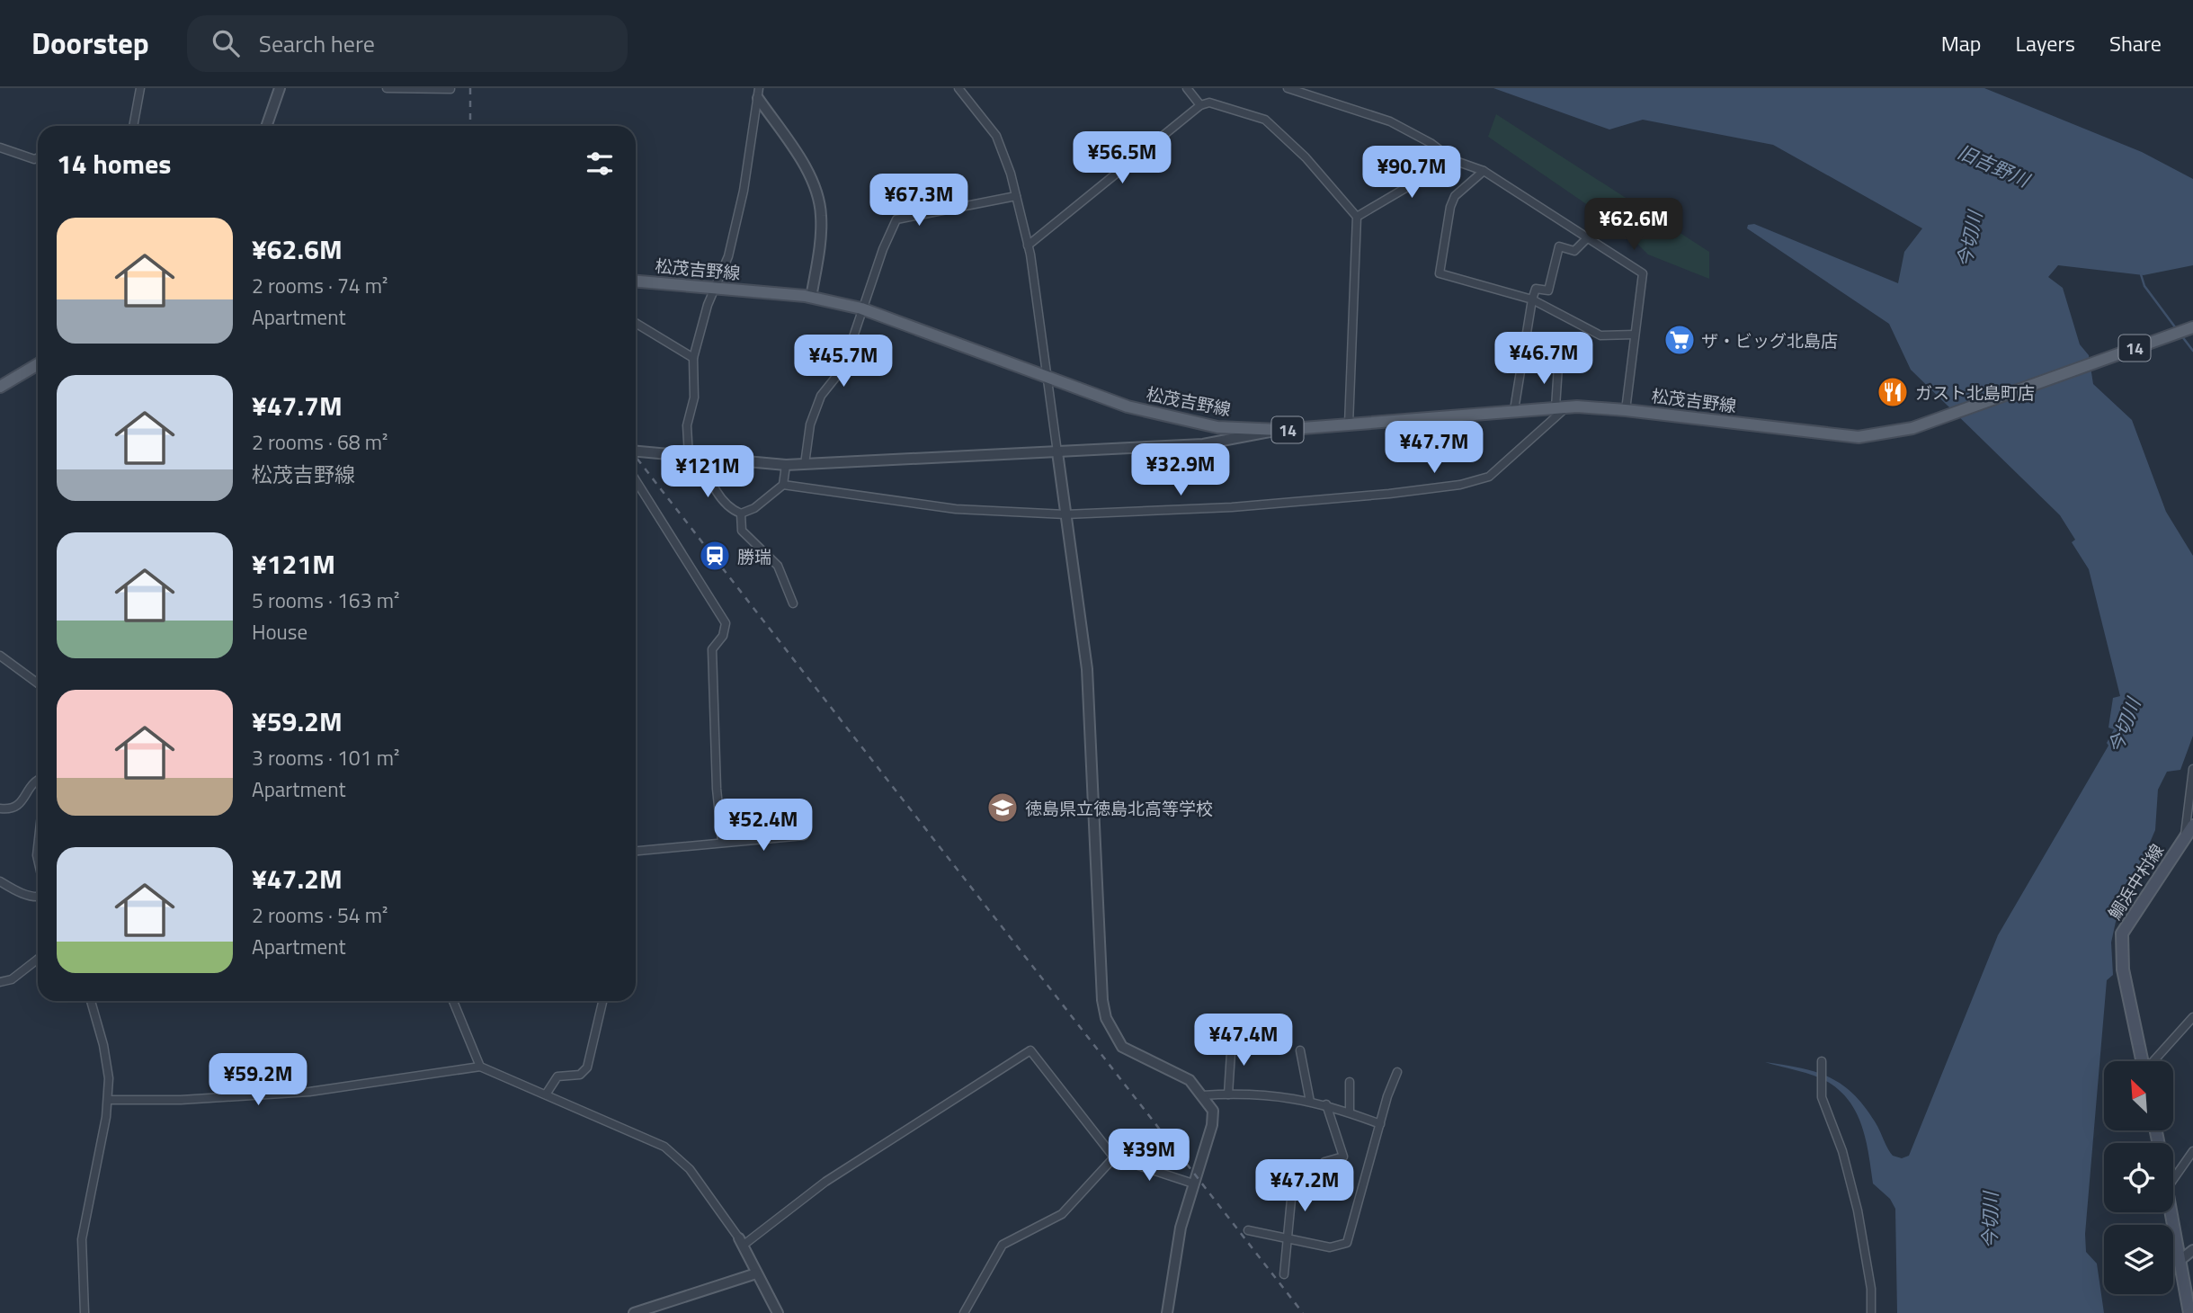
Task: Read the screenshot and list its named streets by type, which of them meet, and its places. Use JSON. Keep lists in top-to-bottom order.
{
  "streets": {
    "main road": ["松茂吉野線", "14", "鯛浜中村線"]
  },
  "water": ["旧吉野川", "今切川"],
  "places": {
    "supermarket": ["ザ・ビッグ北島店"],
    "restaurant": ["ガスト北島町店"],
    "station": ["勝瑞"],
    "school or university": ["徳島県立徳島北高等学校"]
  },
  "north": "top left",
  "page": {
    "header": "Doorstep",
    "search": "Search here",
    "nav": ["Map", "Layers", "Share"],
    "heading": "14 homes",
    "price": [
      "¥56.5M",
      "¥90.7M",
      "¥67.3M",
      "¥62.6M",
      "¥46.7M",
      "¥45.7M",
      "¥47.7M",
      "¥32.9M",
      "¥121M",
      "¥52.4M",
      "¥47.4M",
      "¥59.2M",
      "¥39M",
      "¥47.2M"
    ],
    "list": [
      {
        "name": "¥62.6M",
        "note": "2 rooms · 74 m² · Apartment"
      },
      {
        "name": "¥47.7M",
        "note": "2 rooms · 68 m² · 松茂吉野線"
      },
      {
        "name": "¥121M",
        "note": "5 rooms · 163 m² · House"
      },
      {
        "name": "¥59.2M",
        "note": "3 rooms · 101 m² · Apartment"
      },
      {
        "name": "¥47.2M",
        "note": "2 rooms · 54 m² · Apartment"
      }
    ]
  }
}
